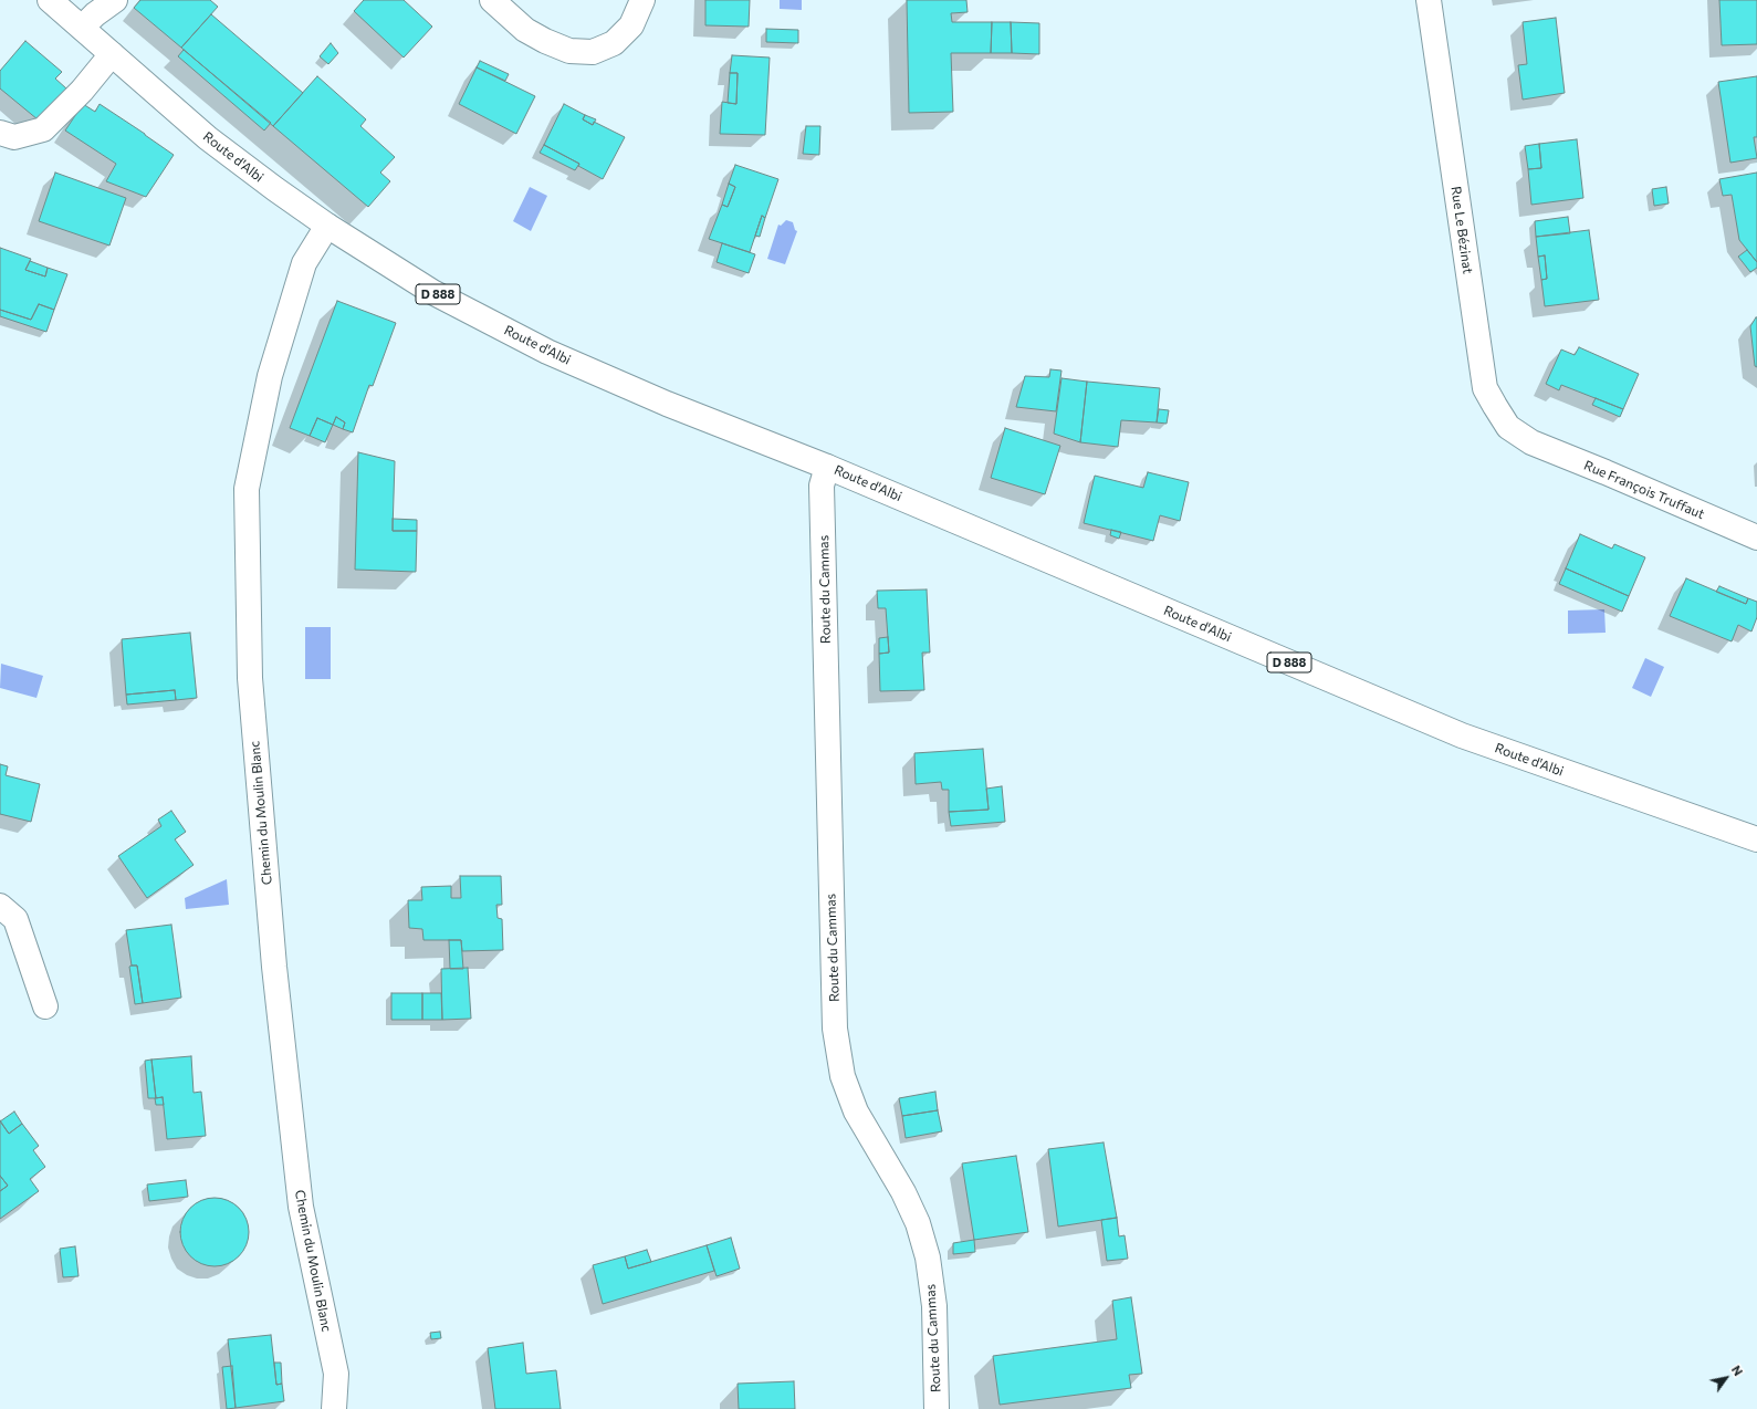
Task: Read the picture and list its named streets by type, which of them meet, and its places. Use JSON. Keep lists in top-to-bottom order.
{
  "streets": {
    "street": [
      "Route d'Albi",
      "Rue Le Bézinat",
      "D 888",
      "Rue François Truffaut",
      "Route du Cammas",
      "Chemin du Moulin Blanc"
    ]
  },
  "crossings": [
    ["Route d'Albi", "Route du Cammas"],
    ["Route d'Albi", "Chemin du Moulin Blanc"],
    ["Rue Le Bézinat", "Rue François Truffaut"]
  ],
  "north": "top right"
}
